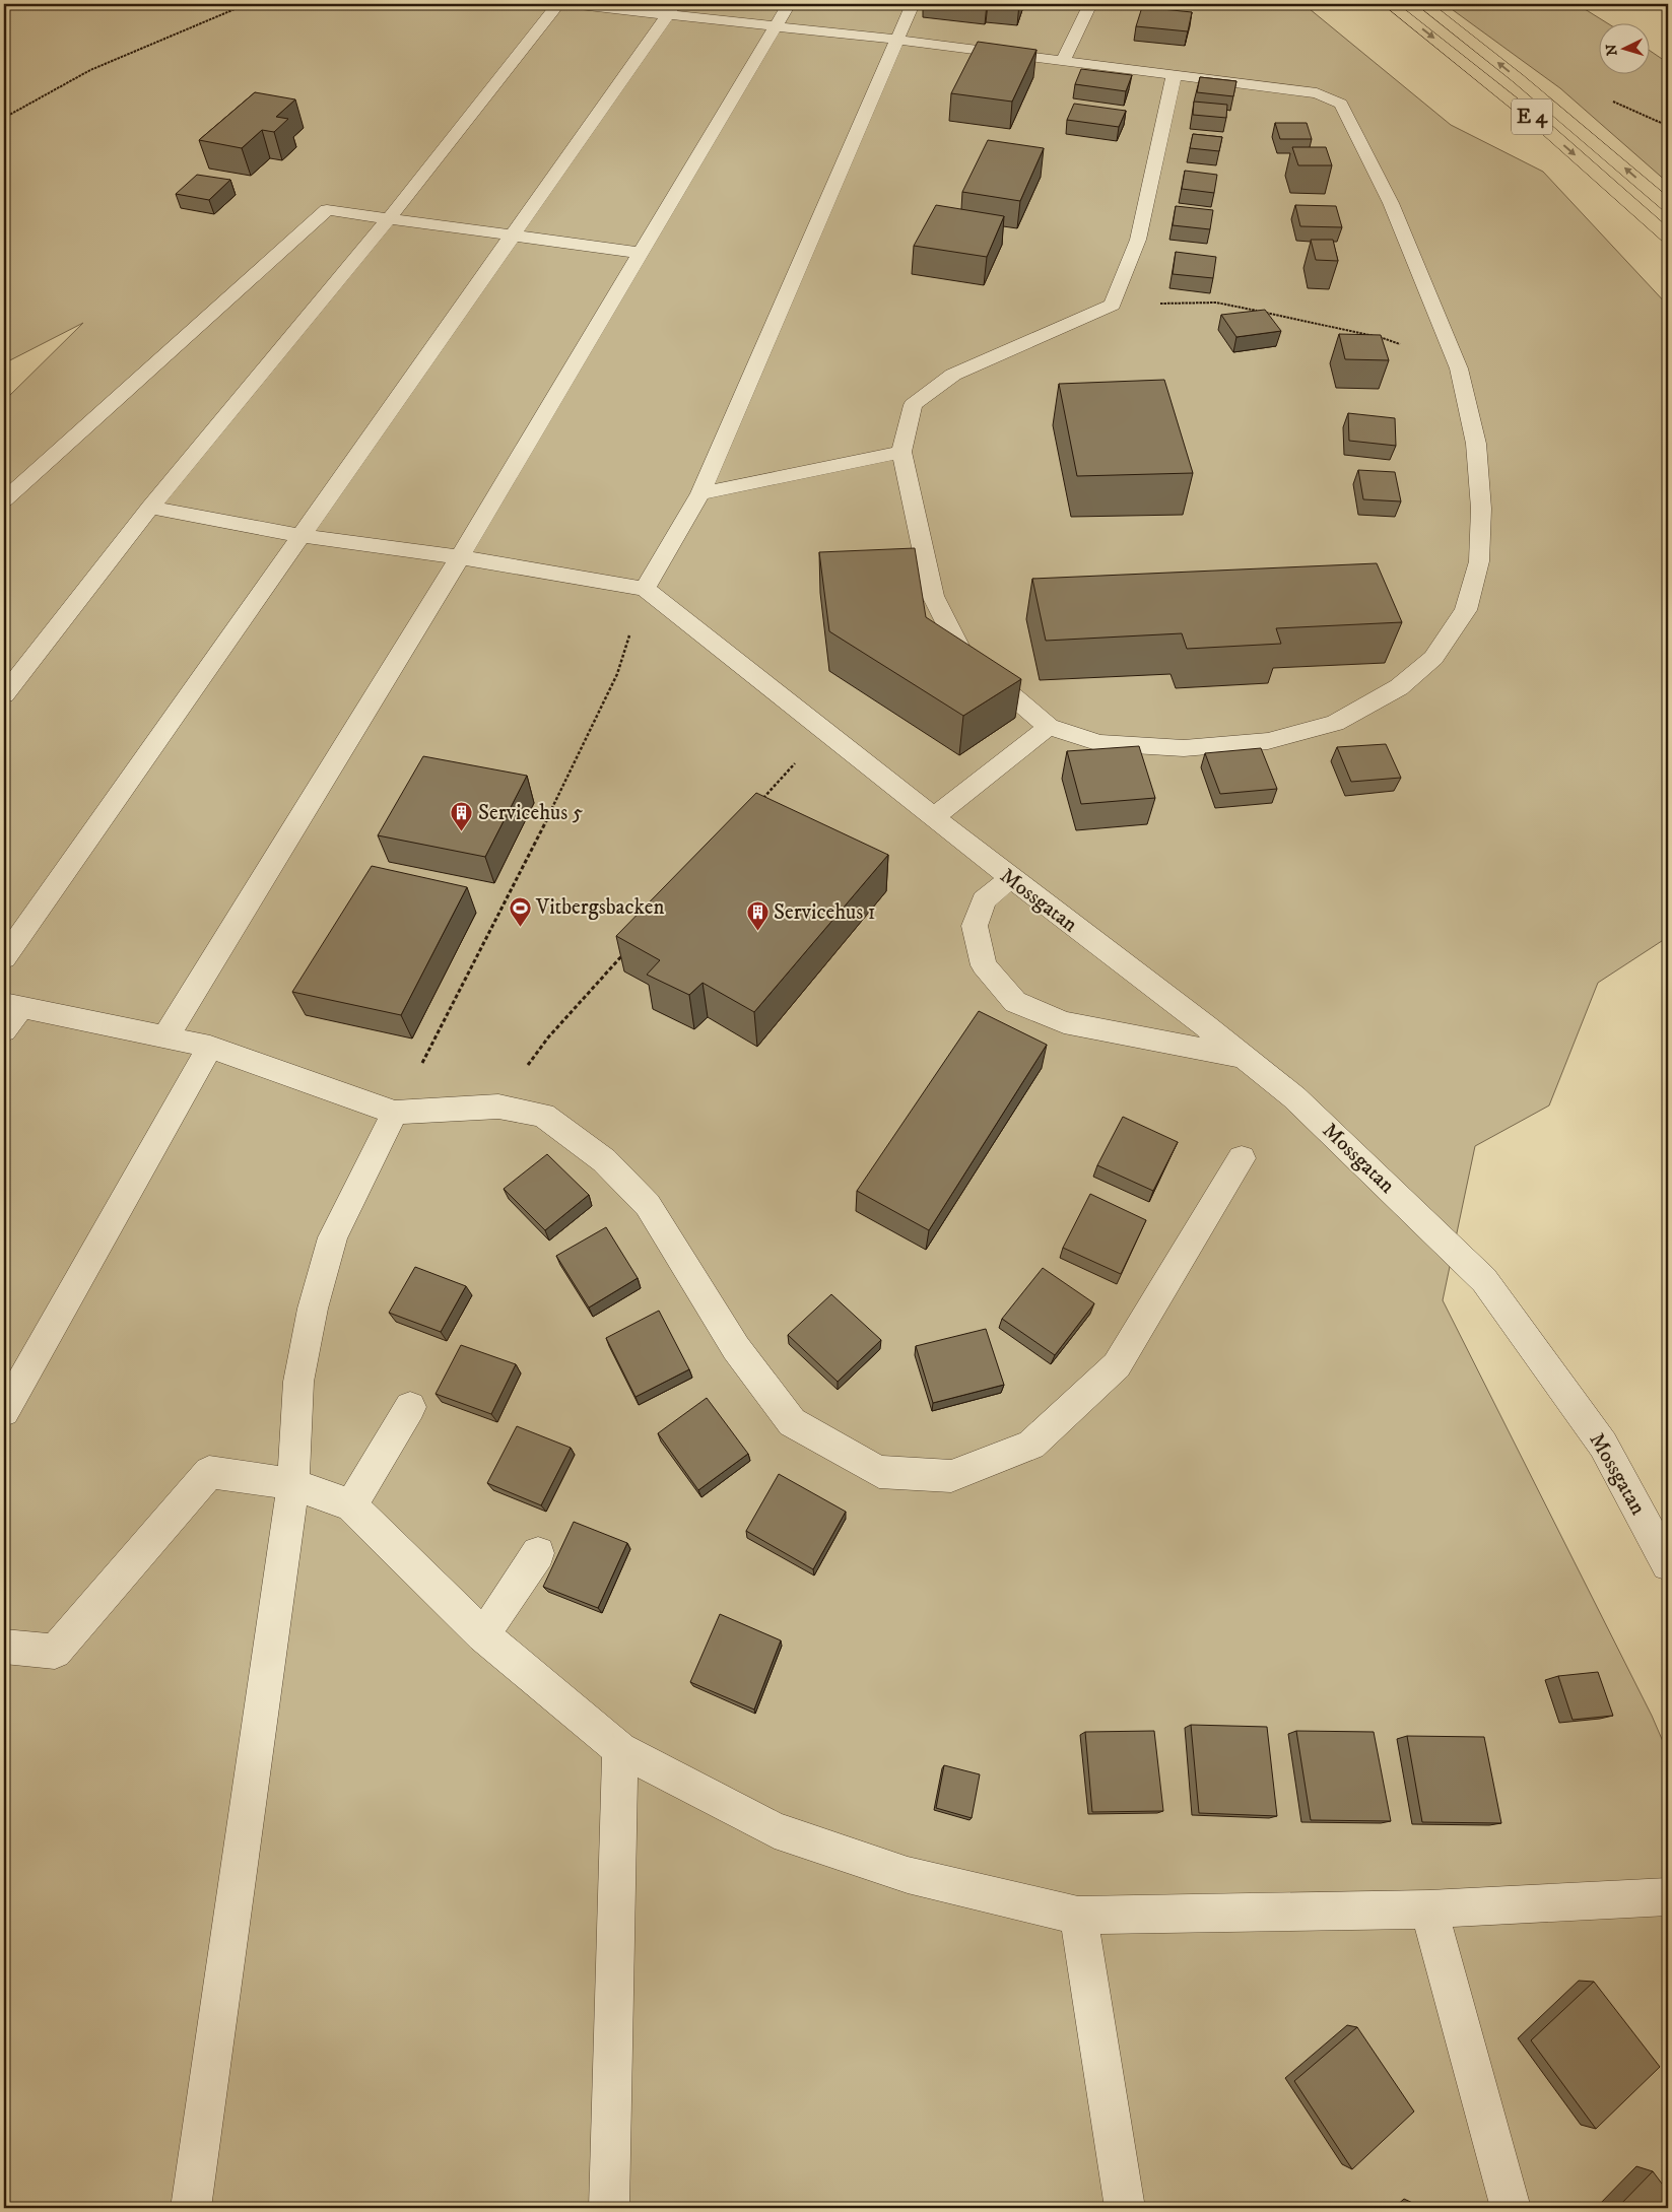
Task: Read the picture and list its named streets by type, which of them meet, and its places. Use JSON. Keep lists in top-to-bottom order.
{
  "streets": {
    "highway": ["E 4"],
    "street": ["Mossgatan"]
  },
  "places": {
    "building": ["Servicehus 5", "Servicehus 1"],
    "sports": ["Vitbergsbacken"]
  },
  "north": "left"
}
